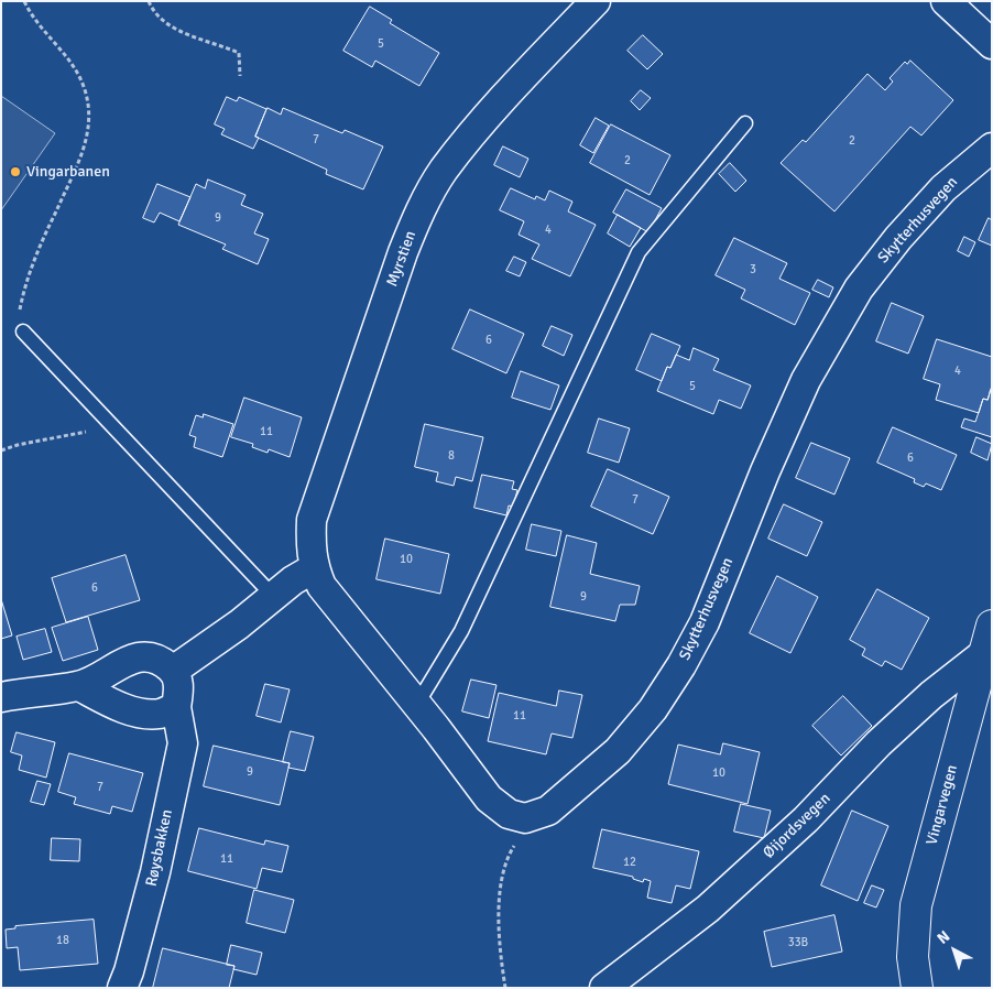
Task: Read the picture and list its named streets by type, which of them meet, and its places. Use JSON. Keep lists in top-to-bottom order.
{
  "streets": {
    "street": [
      "Skytterhusvegen",
      "Myrstien",
      "Vingarvegen",
      "Øijordsvegen",
      "Røysbakken"
    ]
  },
  "crossings": [
    ["Vingarvegen", "Øijordsvegen"]
  ],
  "places": ["Vingarbanen"],
  "house_numbers": [
    "5",
    "7",
    "2",
    "2",
    "9",
    "4",
    "3",
    "6",
    "4",
    "5",
    "11",
    "8",
    "6",
    "7",
    "10",
    "6",
    "9",
    "11",
    "9",
    "10",
    "7",
    "11",
    "12",
    "18",
    "33B"
  ],
  "north": "top left"
}
